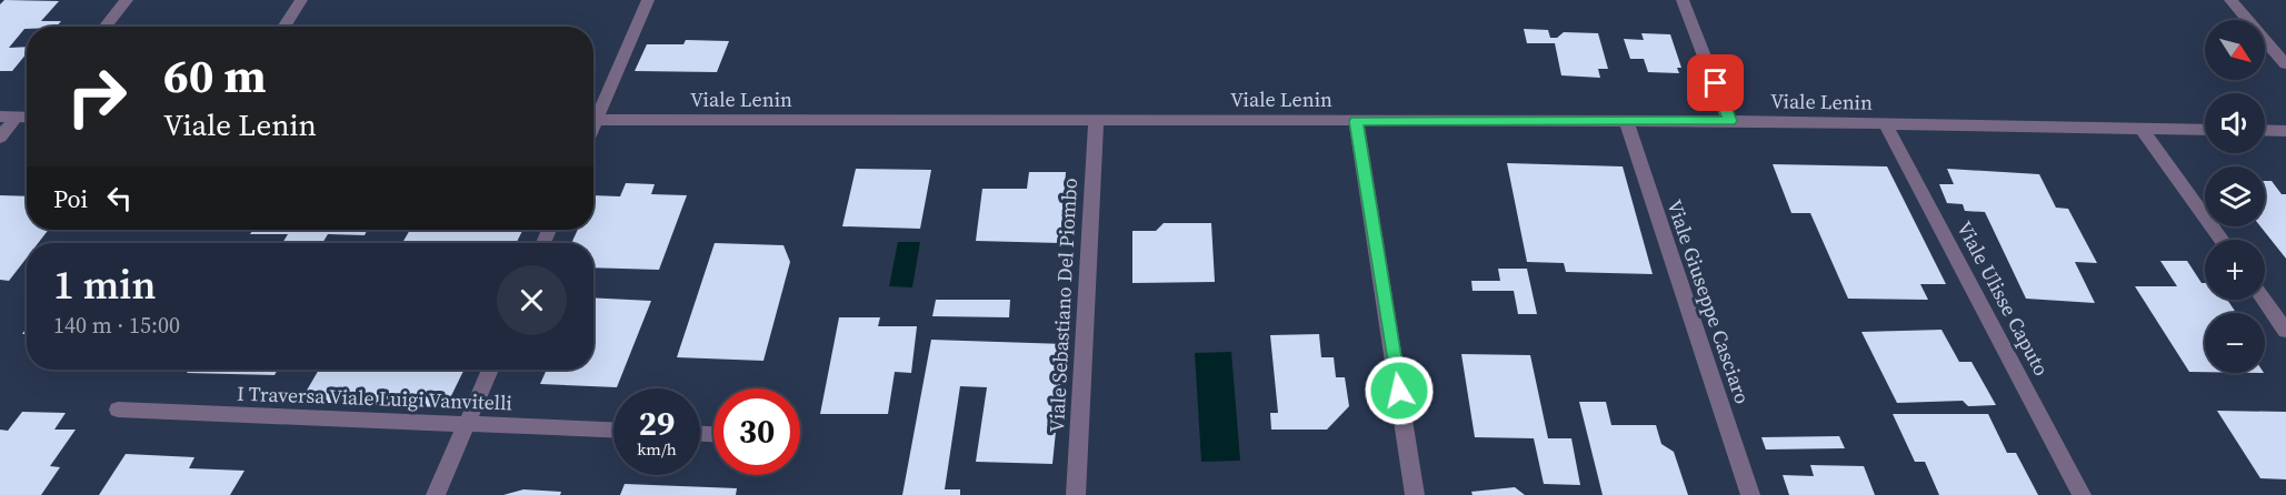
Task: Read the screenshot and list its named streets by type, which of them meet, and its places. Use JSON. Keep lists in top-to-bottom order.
{
  "streets": {
    "street": [
      "Viale Lenin",
      "Viale Ulisse Caputo",
      "Viale Giuseppe Casciaro",
      "Viale Sebastiano Del Piombo",
      "I Traversa Viale Luigi Vanvitelli"
    ]
  },
  "crossings": [
    ["Viale Lenin", "Viale Ulisse Caputo"],
    ["Viale Lenin", "Viale Giuseppe Casciaro"],
    ["Viale Lenin", "Viale Sebastiano Del Piombo"]
  ],
  "north": "bottom right",
  "page": {
    "map_buttons": ["+", "−"],
    "turn": ["60 m", "Viale Lenin"],
    "then": "Poi",
    "heading": ["1 min", "140 m · 15:00"],
    "speed": "29 km/h",
    "limit": "30"
  }
}
